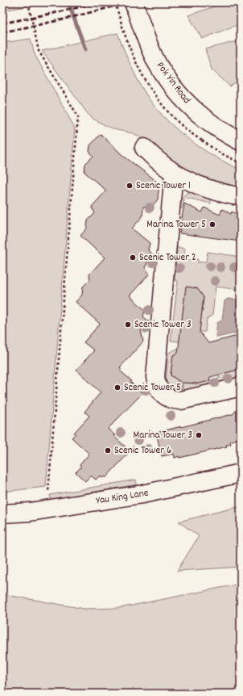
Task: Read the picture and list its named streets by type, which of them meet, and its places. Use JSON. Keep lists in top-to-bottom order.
{
  "streets": {
    "street": ["Pok Yin Road", "Yau King Lane"]
  },
  "places": [
    "Scenic Tower 1",
    "Marina Tower 5",
    "Scenic Tower 2",
    "Scenic Tower 3",
    "Scenic Tower 5",
    "Marina Tower 3",
    "Scenic Tower 6"
  ]
}
